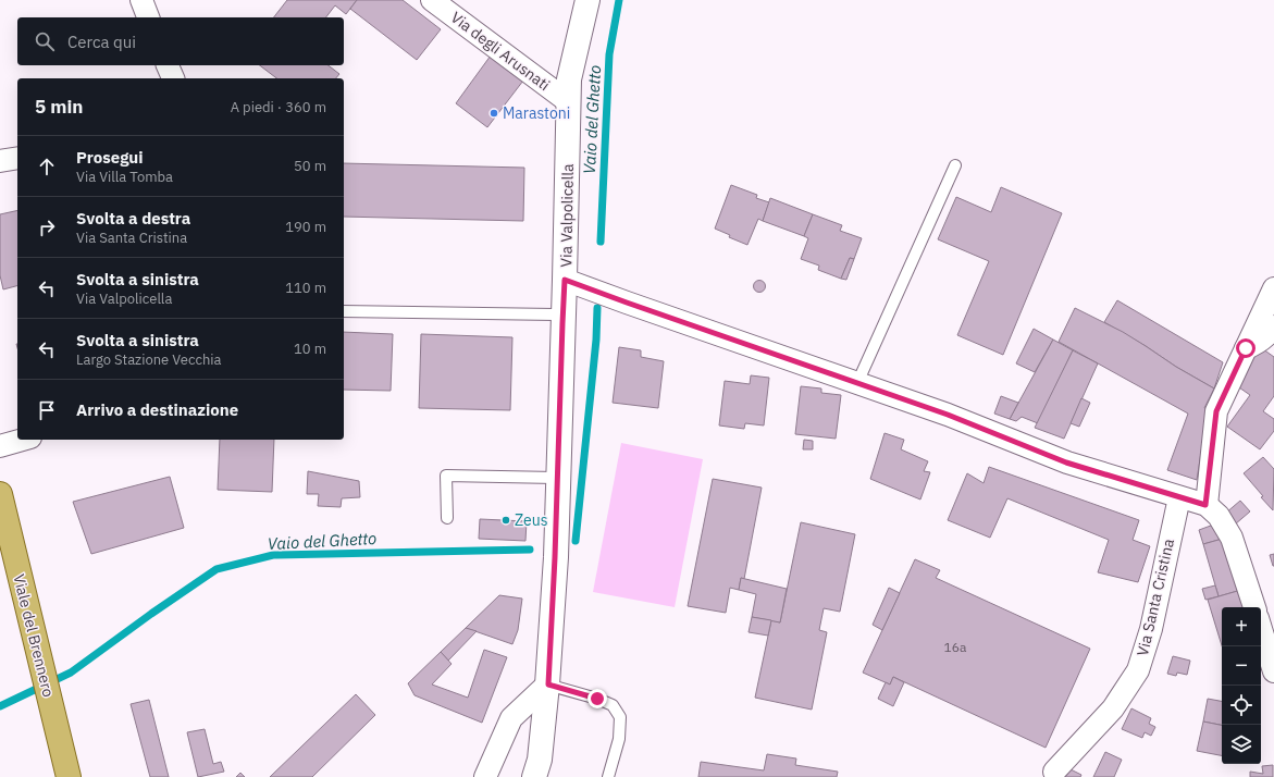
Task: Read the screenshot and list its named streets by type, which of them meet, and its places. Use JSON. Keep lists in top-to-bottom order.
{
  "streets": {
    "main road": ["Via Valpolicella", "Viale del Brennero"],
    "street": ["Via degli Arusnati", "Via Santa Cristina"]
  },
  "crossings": [
    ["Via degli Arusnati", "Via Valpolicella"]
  ],
  "water": ["Vaio del Ghetto"],
  "places": ["Marastoni", "Zeus"],
  "house_numbers": ["16a"],
  "page": {
    "search": "Cerca qui",
    "heading": ["5 min", "A piedi · 360 m"],
    "list": [
      ["Prosegui", "Via Villa Tomba", "50 m"],
      ["Svolta a destra", "Via Santa Cristina", "190 m"],
      ["Svolta a sinistra", "Via Valpolicella", "110 m"],
      ["Svolta a sinistra", "Largo Stazione Vecchia", "10 m"],
      "Arrivo a destinazione"
    ],
    "map_buttons": ["+", "−"]
  }
}
